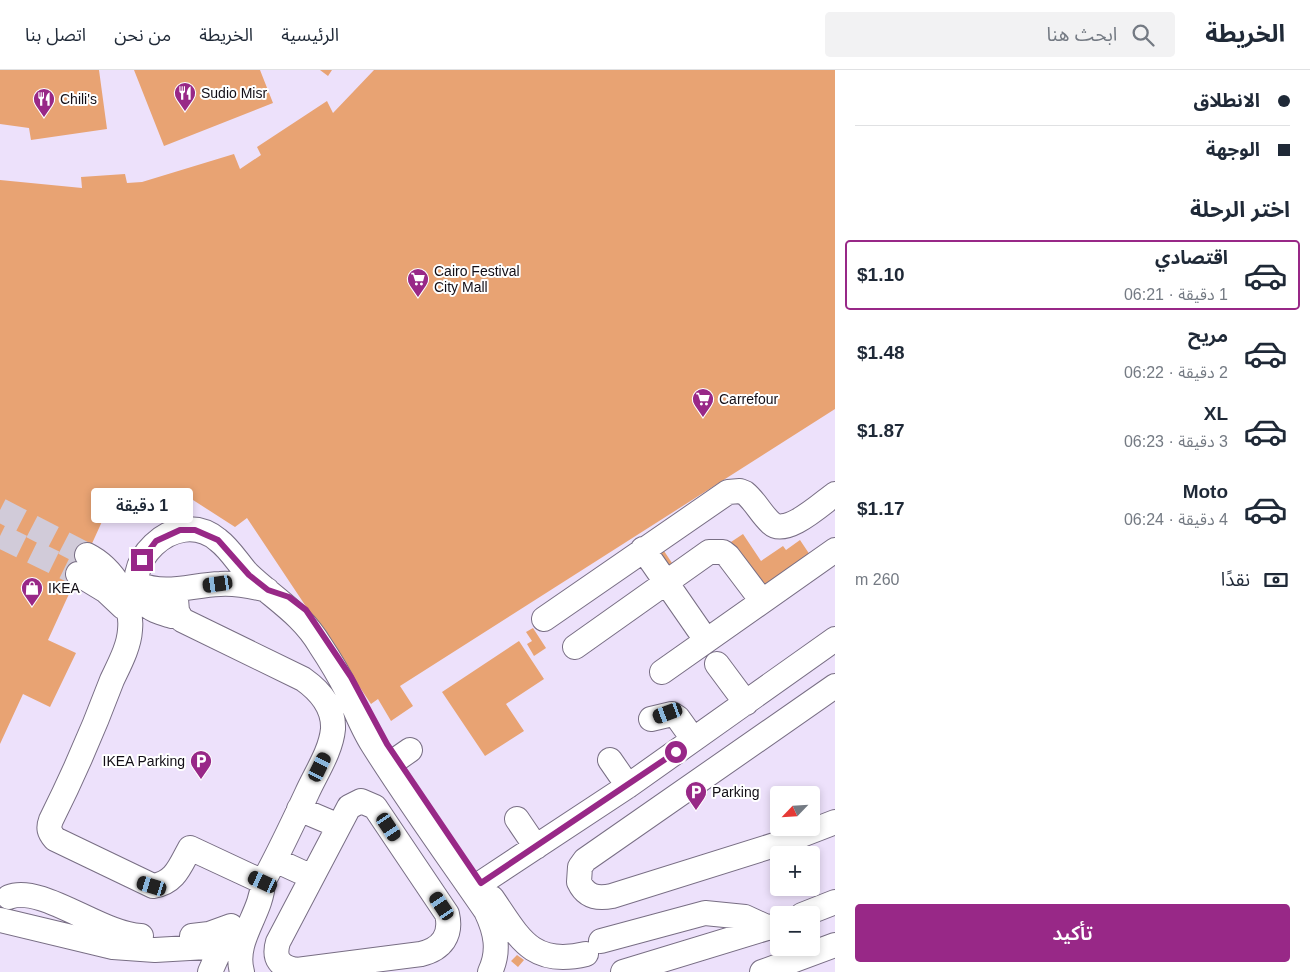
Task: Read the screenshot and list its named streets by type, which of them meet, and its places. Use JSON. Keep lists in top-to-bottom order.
{
  "places": {
    "restaurant": ["Sudio Misr", "Chili's"],
    "supermarket": ["Cairo Festival City Mall", "Carrefour"],
    "shop": ["IKEA"],
    "parking": ["IKEA Parking", "Parking"]
  },
  "north": "bottom left",
  "page": {
    "header": "الخريطة",
    "search": "ابحث هنا",
    "nav": [
      "الرئيسية",
      "الخريطة",
      "من نحن",
      "اتصل بنا"
    ],
    "banner": ["الانطلاق", "الوجهة"],
    "heading": "اختر الرحلة",
    "list": [
      {
        "name": "اقتصادي",
        "note": "1 دقيقة · 06:21",
        "value": "$1.10"
      },
      {
        "name": "مريح",
        "note": "2 دقيقة · 06:22",
        "value": "$1.48"
      },
      {
        "name": "XL",
        "note": "3 دقيقة · 06:23",
        "value": "$1.87"
      },
      {
        "name": "Moto",
        "note": "4 دقيقة · 06:24",
        "value": "$1.17"
      }
    ],
    "bubble": "1 دقيقة",
    "pay": ["نقدًا", "260 m"],
    "map_buttons": ["+", "−"],
    "buttons": "تأكيد"
  }
}
